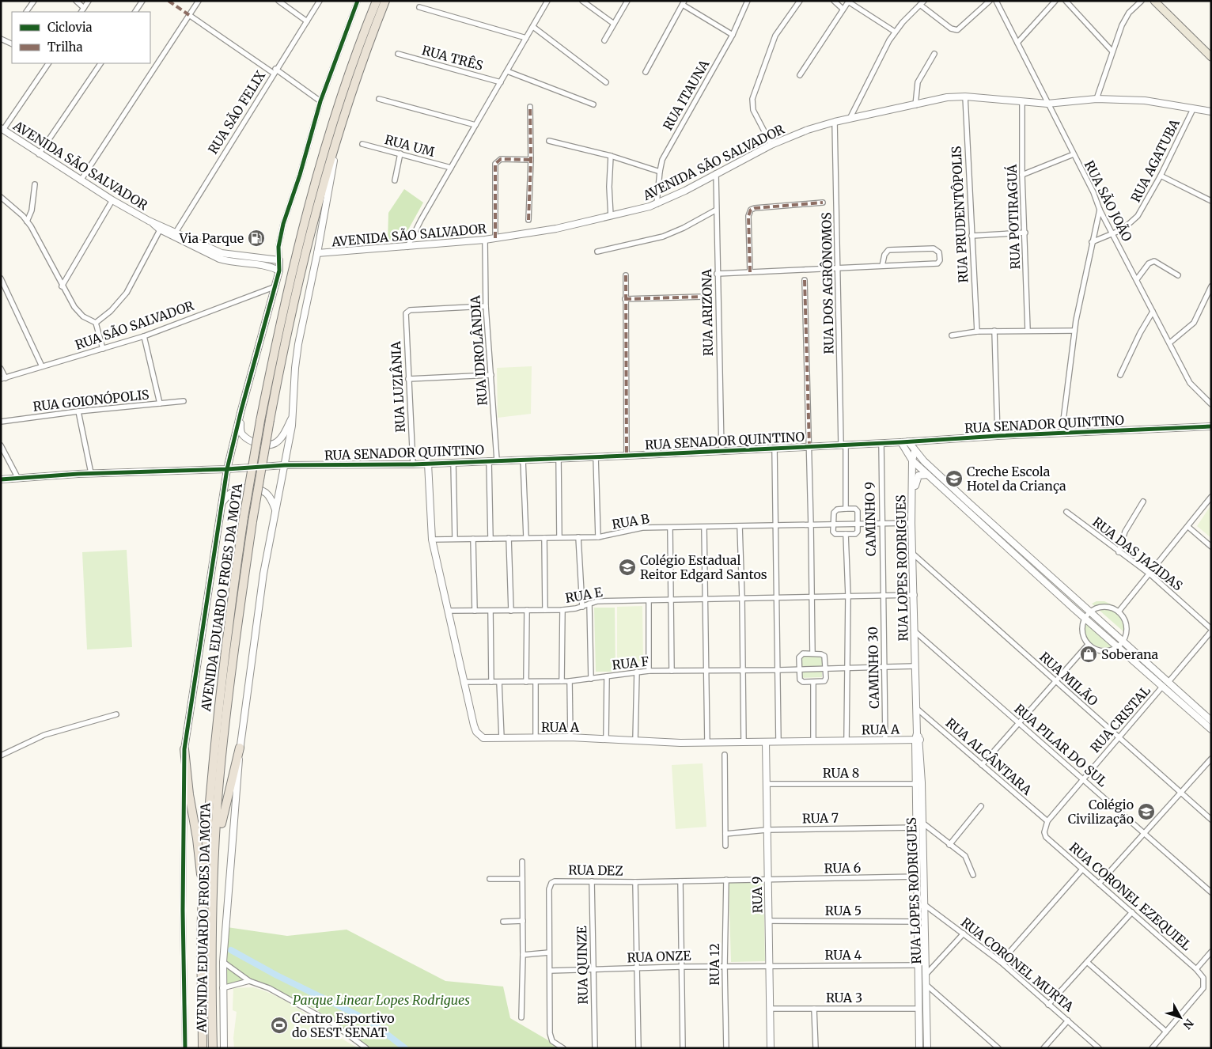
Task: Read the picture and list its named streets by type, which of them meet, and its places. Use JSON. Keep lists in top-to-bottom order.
{
  "streets": {
    "highway": ["AVENIDA EDUARDO FROES DA MOTA"],
    "street": [
      "RUA TRÊS",
      "RUA ITAUNA",
      "RUA SÃO FELIX",
      "RUA UM",
      "RUA AGATUBA",
      "AVENIDA SÃO SALVADOR",
      "RUA SÃO JOÃO",
      "RUA PRUDENTÔPOLIS",
      "RUA POTIRAGUÁ",
      "RUA DOS AGRÔNOMOS",
      "RUA ARIZONA",
      "RUA SÃO SALVADOR",
      "RUA IDROLÂNDIA",
      "RUA LUZIÂNIA",
      "RUA GOIONÓPOLIS",
      "RUA SENADOR QUINTINO",
      "CAMINHO 9",
      "RUA B",
      "RUA DAS JAZIDAS",
      "RUA LOPES RODRIGUES",
      "RUA E",
      "RUA F",
      "CAMINHO 30",
      "RUA MILÃO",
      "RUA CRISTAL",
      "RUA A",
      "RUA PILAR DO SUL",
      "RUA ALCÂNTARA",
      "RUA 8",
      "RUA 7",
      "RUA 6",
      "RUA DEZ",
      "RUA 9",
      "RUA CORONEL EZEQUIEL",
      "RUA 5",
      "RUA 4",
      "RUA ONZE",
      "RUA 12",
      "RUA CORONEL MURTA",
      "RUA QUINZE",
      "RUA 3"
    ]
  },
  "crossings": [
    ["RUA ITAUNA", "AVENIDA SÃO SALVADOR"],
    ["RUA SÃO FELIX", "AVENIDA SÃO SALVADOR"],
    ["RUA AGATUBA", "AVENIDA SÃO SALVADOR"],
    ["RUA AGATUBA", "RUA SÃO JOÃO"],
    ["AVENIDA SÃO SALVADOR", "RUA SÃO JOÃO"],
    ["AVENIDA SÃO SALVADOR", "RUA PRUDENTÔPOLIS"],
    ["AVENIDA SÃO SALVADOR", "RUA POTIRAGUÁ"],
    ["AVENIDA SÃO SALVADOR", "RUA DOS AGRÔNOMOS"],
    ["AVENIDA SÃO SALVADOR", "RUA ARIZONA"],
    ["AVENIDA SÃO SALVADOR", "RUA IDROLÂNDIA"],
    ["RUA DOS AGRÔNOMOS", "RUA SENADOR QUINTINO"],
    ["RUA ARIZONA", "RUA SENADOR QUINTINO"],
    ["RUA IDROLÂNDIA", "RUA LUZIÂNIA"],
    ["RUA IDROLÂNDIA", "RUA SENADOR QUINTINO"],
    ["RUA LUZIÂNIA", "RUA SENADOR QUINTINO"],
    ["RUA SENADOR QUINTINO", "CAMINHO 9"],
    ["RUA SENADOR QUINTINO", "RUA A"],
    ["CAMINHO 9", "RUA E"],
    ["CAMINHO 9", "CAMINHO 30"],
    ["RUA B", "RUA A"],
    ["RUA DAS JAZIDAS", "RUA CRISTAL"],
    ["RUA LOPES RODRIGUES", "RUA E"],
    ["RUA LOPES RODRIGUES", "RUA MILÃO"],
    ["RUA LOPES RODRIGUES", "RUA A"],
    ["RUA LOPES RODRIGUES", "RUA PILAR DO SUL"],
    ["RUA LOPES RODRIGUES", "RUA ALCÂNTARA"],
    ["RUA LOPES RODRIGUES", "RUA 8"],
    ["RUA LOPES RODRIGUES", "RUA 7"],
    ["RUA LOPES RODRIGUES", "RUA 6"],
    ["RUA LOPES RODRIGUES", "RUA 5"],
    ["RUA LOPES RODRIGUES", "RUA 4"],
    ["RUA LOPES RODRIGUES", "RUA CORONEL MURTA"],
    ["RUA LOPES RODRIGUES", "RUA 3"],
    ["RUA E", "CAMINHO 30"],
    ["RUA E", "RUA A"],
    ["RUA F", "RUA A"],
    ["CAMINHO 30", "RUA A"],
    ["RUA MILÃO", "RUA CRISTAL"],
    ["RUA CRISTAL", "RUA PILAR DO SUL"],
    ["RUA CRISTAL", "RUA ALCÂNTARA"],
    ["RUA CRISTAL", "RUA CORONEL EZEQUIEL"],
    ["RUA A", "RUA 9"],
    ["RUA ALCÂNTARA", "RUA CORONEL EZEQUIEL"],
    ["RUA 8", "RUA 9"],
    ["RUA 7", "RUA 9"],
    ["RUA 6", "RUA DEZ"],
    ["RUA 6", "RUA 9"],
    ["RUA DEZ", "RUA 9"],
    ["RUA DEZ", "RUA ONZE"],
    ["RUA DEZ", "RUA 12"],
    ["RUA DEZ", "RUA QUINZE"],
    ["RUA 9", "RUA 5"],
    ["RUA 9", "RUA 4"],
    ["RUA 9", "RUA ONZE"],
    ["RUA 9", "RUA 3"],
    ["RUA 4", "RUA ONZE"],
    ["RUA ONZE", "RUA 12"],
    ["RUA ONZE", "RUA QUINZE"]
  ],
  "parks": ["Parque Linear Lopes Rodrigues"],
  "places": {
    "fuel station": ["Via Parque"],
    "school or university": ["Creche Escola Hotel da Criança", "Colégio Estadual Reitor Edgard Santos", "Colégio Civilização"],
    "shop": ["Soberana"],
    "sports": ["Centro Esportivo do SEST SENAT"]
  },
  "legend": ["Ciclovia", "Trilha"],
  "north": "bottom right"
}
